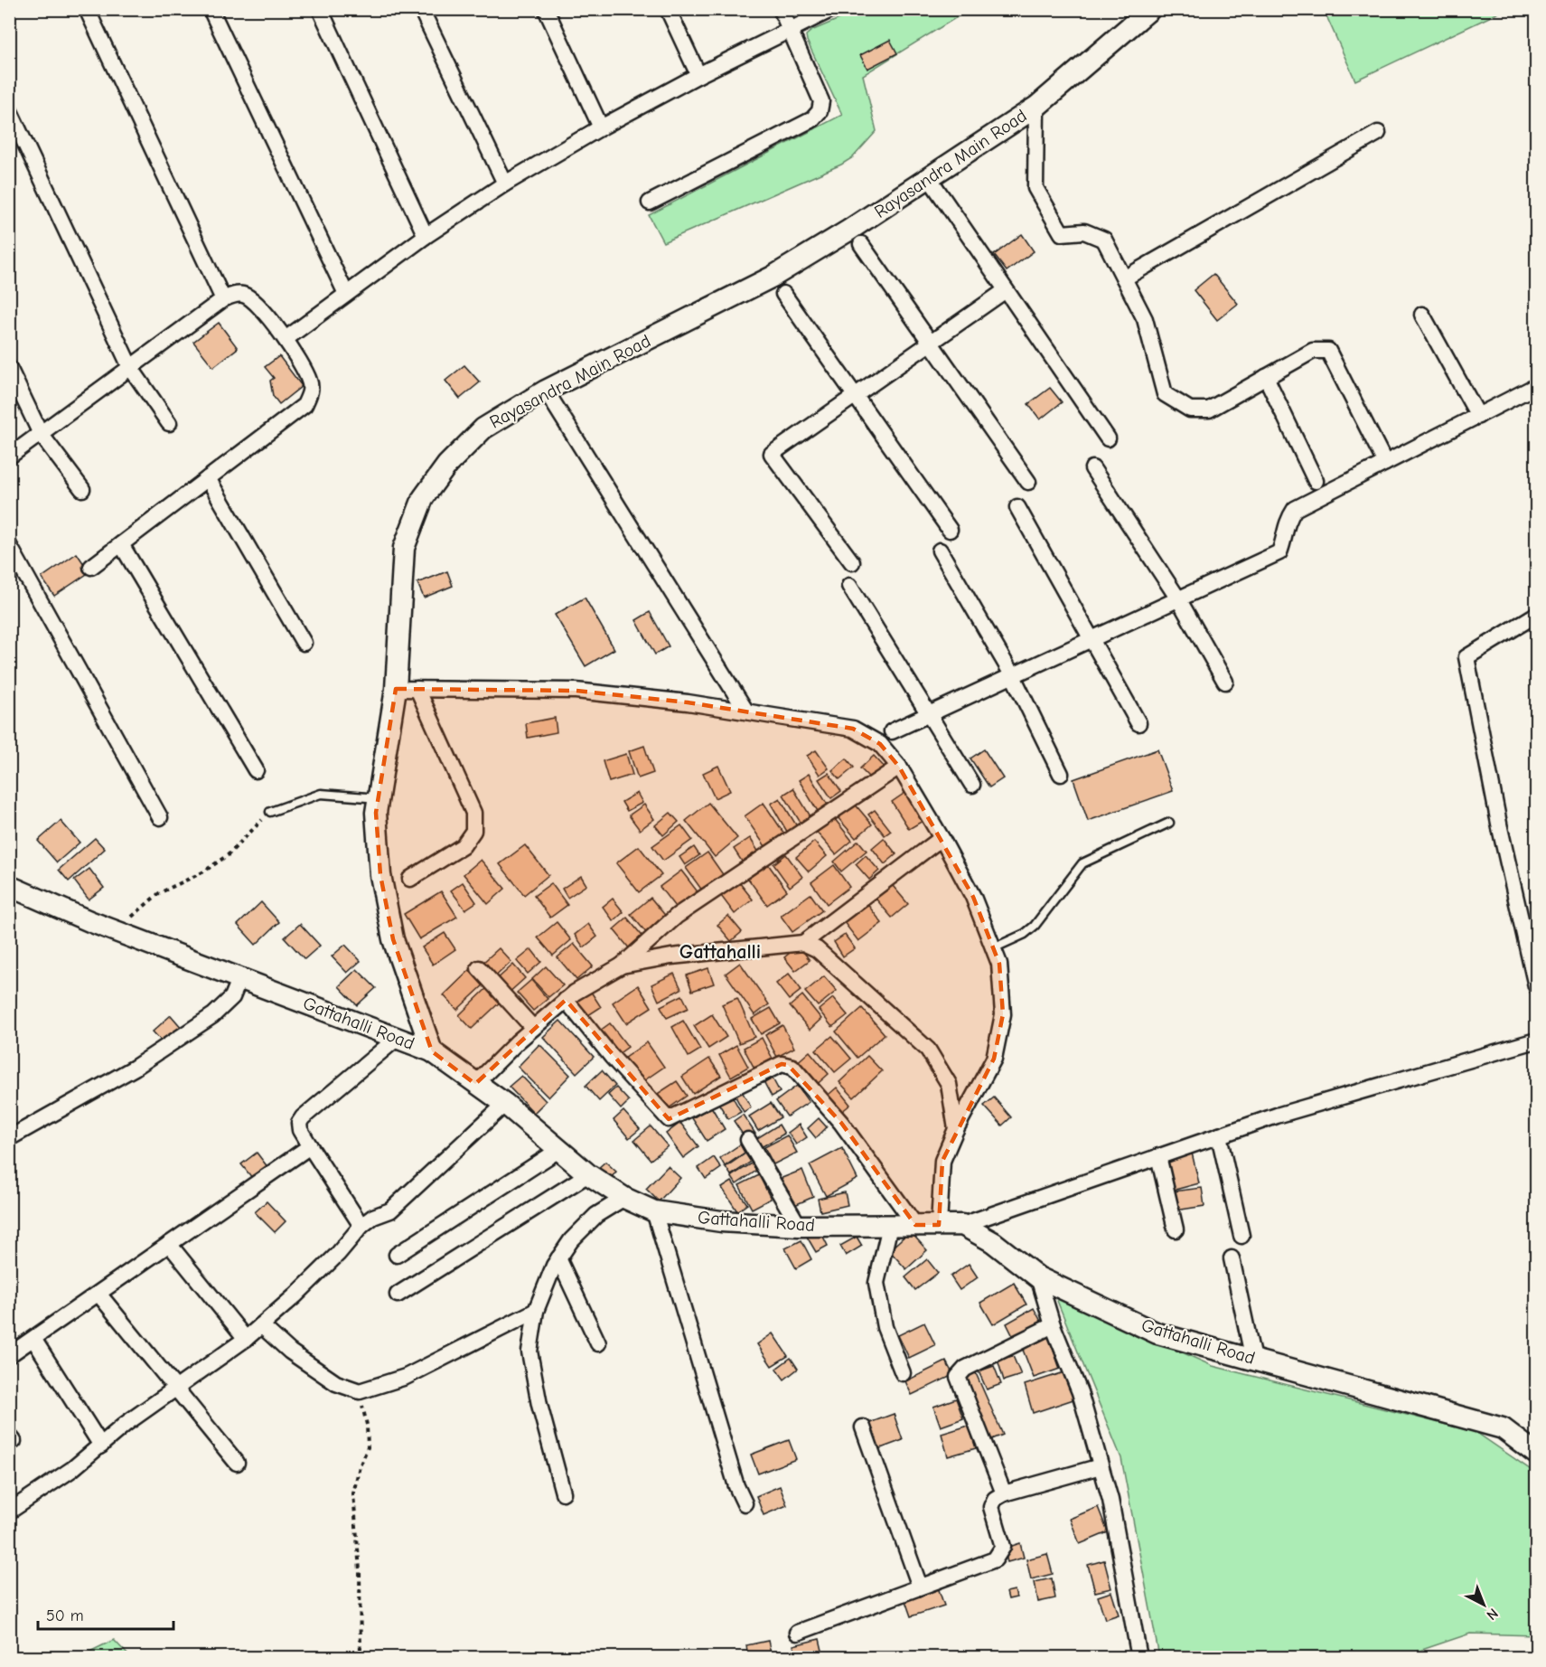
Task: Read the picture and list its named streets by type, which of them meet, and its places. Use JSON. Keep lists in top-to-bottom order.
{
  "streets": {
    "main road": ["Rayasandra Main Road", "Gattahalli Road"]
  },
  "crossings": [
    ["Rayasandra Main Road", "Gattahalli Road"]
  ],
  "districts": ["Gattahalli"],
  "scale_bar": "50 m",
  "north": "bottom right"
}
